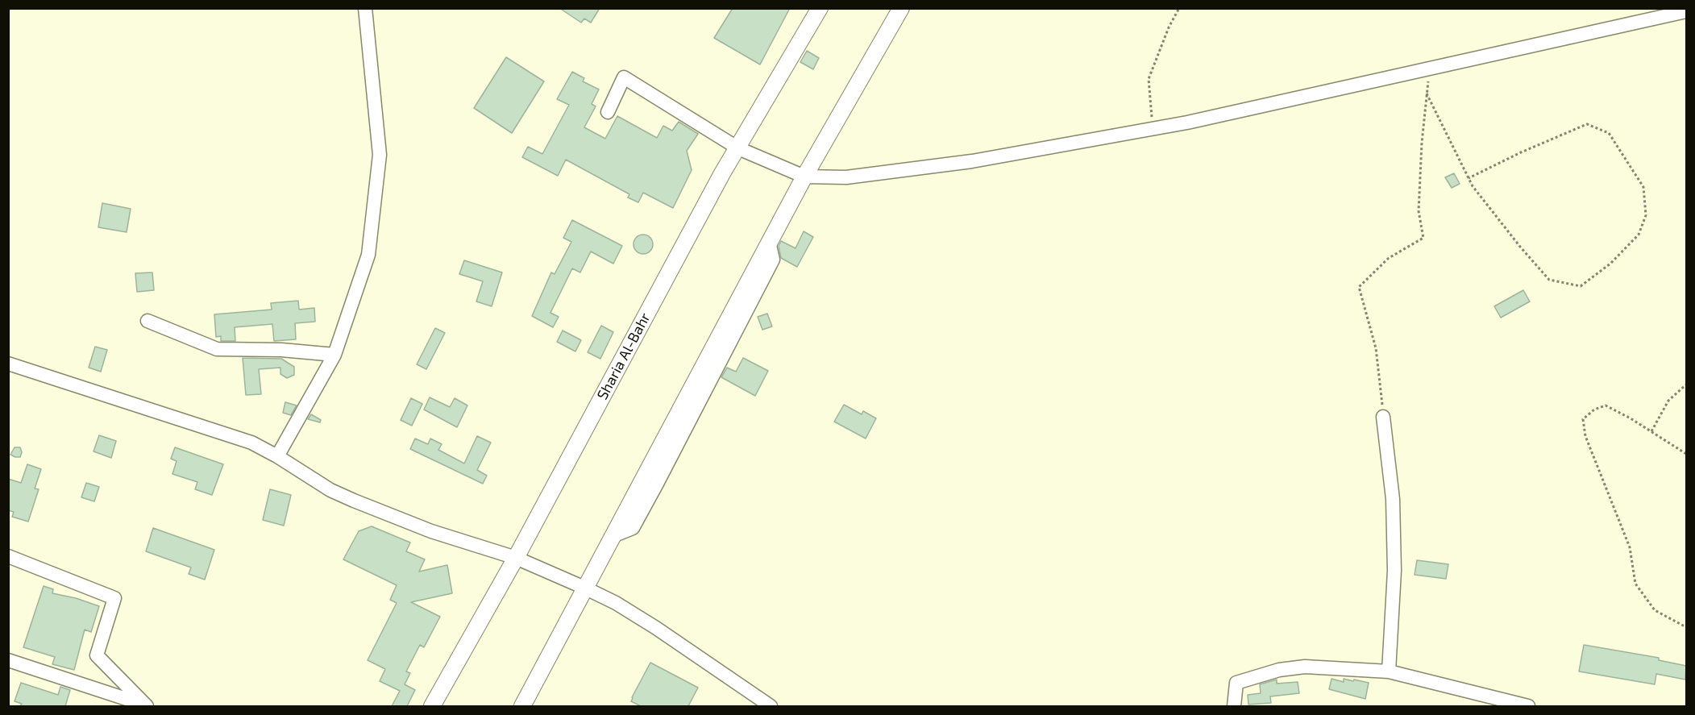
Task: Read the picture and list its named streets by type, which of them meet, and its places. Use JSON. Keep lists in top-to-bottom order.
{
  "streets": {
    "main road": ["Sharia Al-Bahr"]
  }
}
